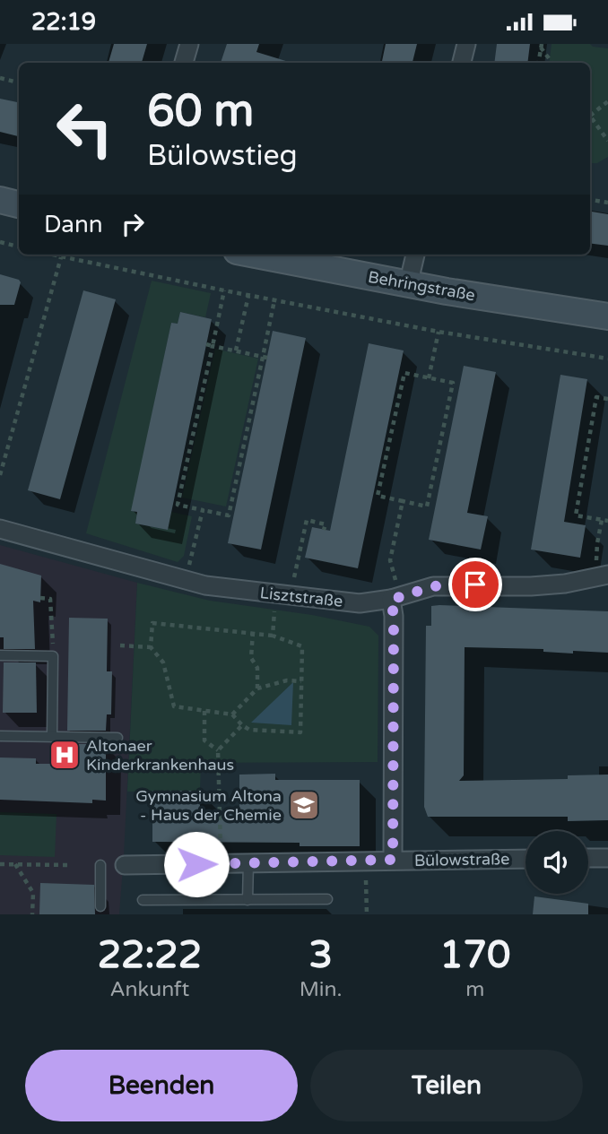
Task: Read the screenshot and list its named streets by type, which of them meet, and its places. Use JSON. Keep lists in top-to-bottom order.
{
  "streets": {
    "main road": ["Behringstraße"],
    "street": ["Lisztstraße", "Bülowstraße"]
  },
  "places": {
    "hospital": ["Altonaer Kinderkrankenhaus"],
    "school or university": ["Gymnasium Altona - Haus der Chemie"]
  },
  "page": {
    "status": "22:19",
    "turn": ["60 m", "Bülowstieg"],
    "then": "Dann",
    "eta": [
      "22:22",
      "Ankunft",
      "3",
      "Min.",
      "170",
      "m"
    ],
    "buttons": ["Beenden", "Teilen"]
  }
}
